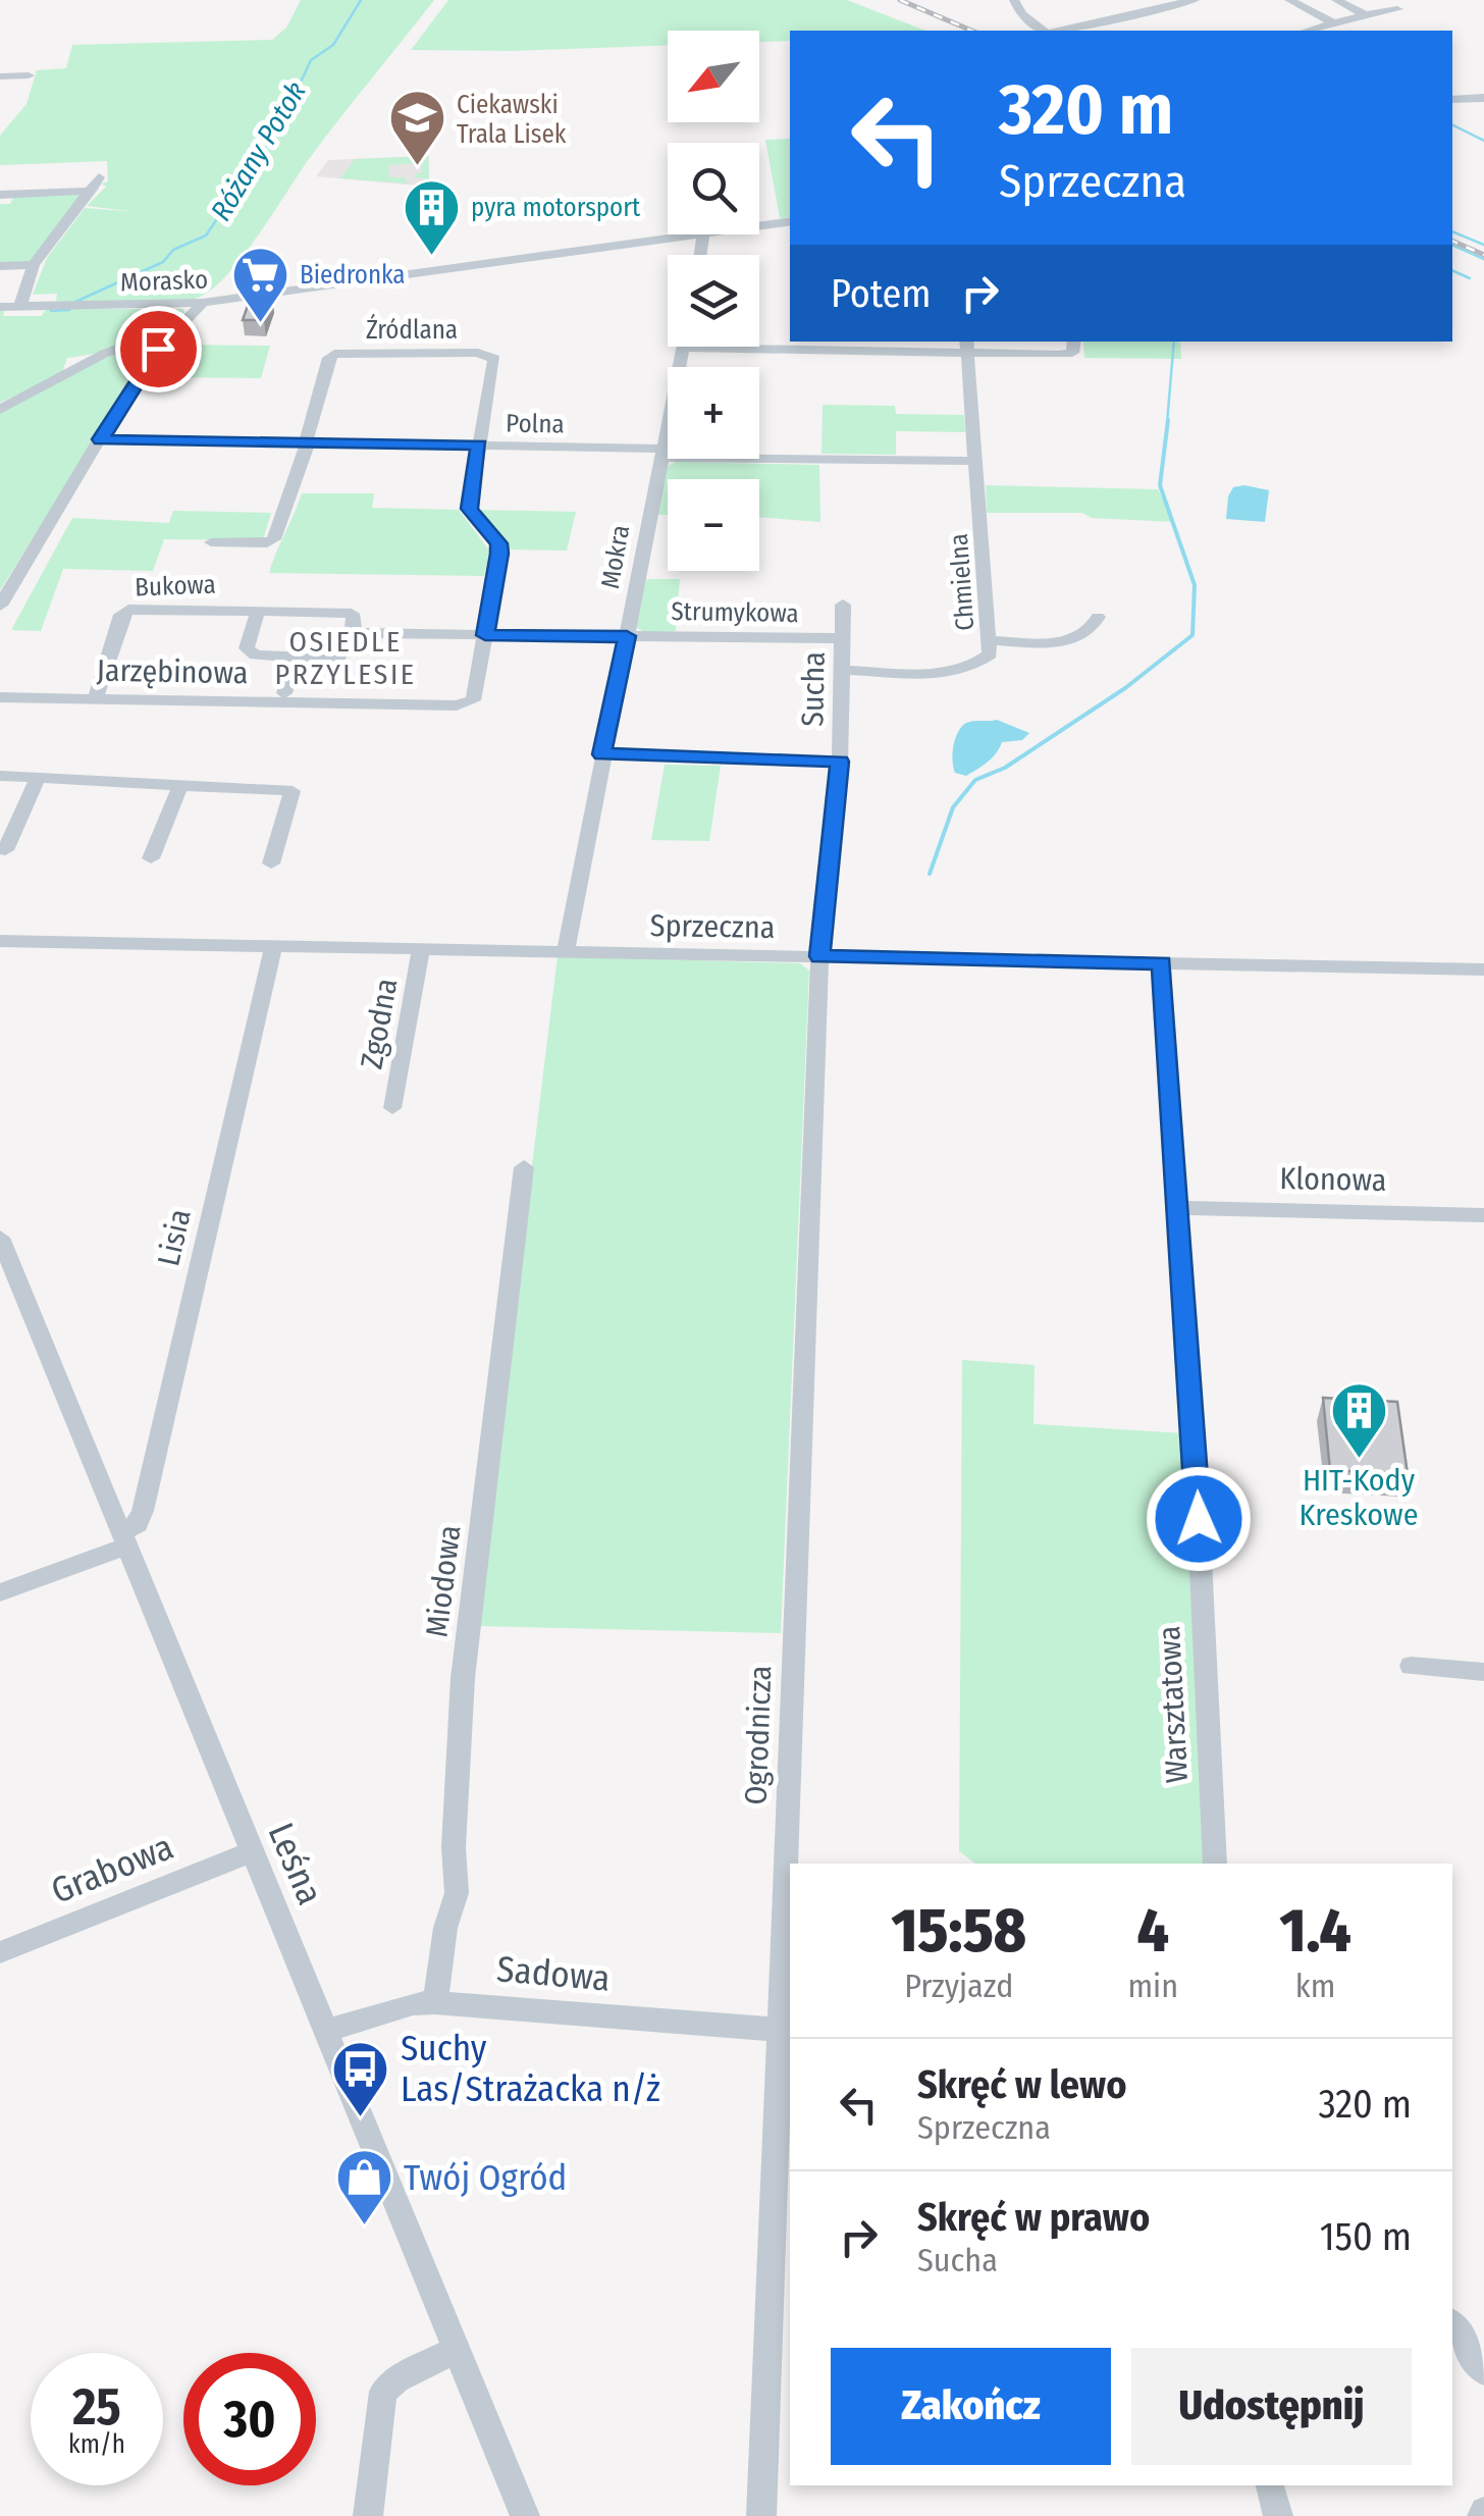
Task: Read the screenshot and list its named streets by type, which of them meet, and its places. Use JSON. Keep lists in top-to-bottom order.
{
  "streets": {
    "street": [
      "Morasko",
      "Źródlana",
      "Polna",
      "Mokra",
      "Chmielna",
      "Bukowa",
      "Strumykowa",
      "Jarzębinowa",
      "Sucha",
      "Sprzeczna",
      "Zgodna",
      "Klonowa",
      "Lisia",
      "Miodowa",
      "Warsztatowa",
      "Ogrodnicza",
      "Leśna",
      "Grabowa",
      "Sadowa"
    ]
  },
  "crossings": [
    ["Źródlana", "Polna"],
    ["Polna", "Mokra"],
    ["Polna", "Chmielna"],
    ["Mokra", "Strumykowa"],
    ["Mokra", "Sprzeczna"],
    ["Chmielna", "Sucha"],
    ["Bukowa", "Jarzębinowa"],
    ["Strumykowa", "Jarzębinowa"],
    ["Strumykowa", "Sucha"],
    ["Sucha", "Sprzeczna"],
    ["Sucha", "Ogrodnicza"],
    ["Sprzeczna", "Zgodna"],
    ["Sprzeczna", "Lisia"],
    ["Sprzeczna", "Warsztatowa"],
    ["Sprzeczna", "Ogrodnicza"],
    ["Klonowa", "Warsztatowa"],
    ["Lisia", "Leśna"],
    ["Miodowa", "Sadowa"],
    ["Ogrodnicza", "Sadowa"],
    ["Leśna", "Grabowa"],
    ["Leśna", "Sadowa"]
  ],
  "districts": ["OSIEDLE PRZYLESIE"],
  "water": ["Różany Potok"],
  "places": {
    "school or university": ["Ciekawski Trala Lisek"],
    "building": ["pyra motorsport", "HIT-Kody Kreskowe"],
    "supermarket": ["Biedronka"],
    "bus stop": ["Suchy Las/Strażacka n/ż"],
    "shop": ["Twój Ogród"]
  },
  "north": "bottom left",
  "page": {
    "map_buttons": ["+", "−"],
    "turn": ["320 m", "Sprzeczna"],
    "then": "Potem",
    "eta": [
      "15:58",
      "Przyjazd",
      "4",
      "min",
      "1.4",
      "km"
    ],
    "list": [
      {
        "name": "Skręć w lewo",
        "note": "Sprzeczna",
        "value": "320 m"
      },
      {
        "name": "Skręć w prawo",
        "note": "Sucha",
        "value": "150 m"
      }
    ],
    "buttons": ["Zakończ", "Udostępnij"],
    "speed": "25 km/h",
    "limit": "30"
  }
}
